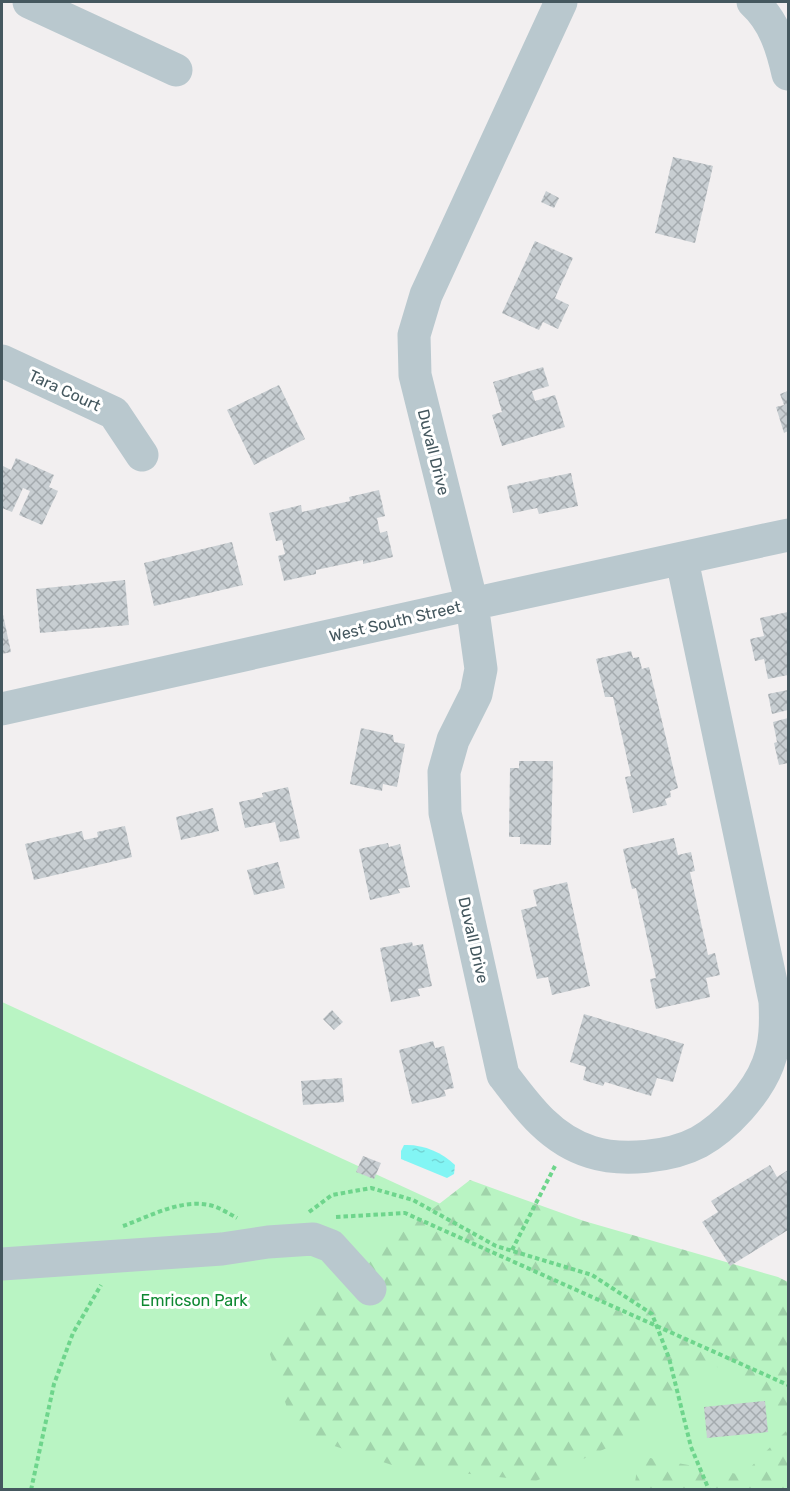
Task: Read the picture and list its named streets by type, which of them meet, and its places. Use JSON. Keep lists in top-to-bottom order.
{
  "streets": {
    "street": ["Tara Court", "Duvall Drive", "West South Street"]
  },
  "crossings": [
    ["Duvall Drive", "West South Street"]
  ],
  "parks": ["Emricson Park"]
}
